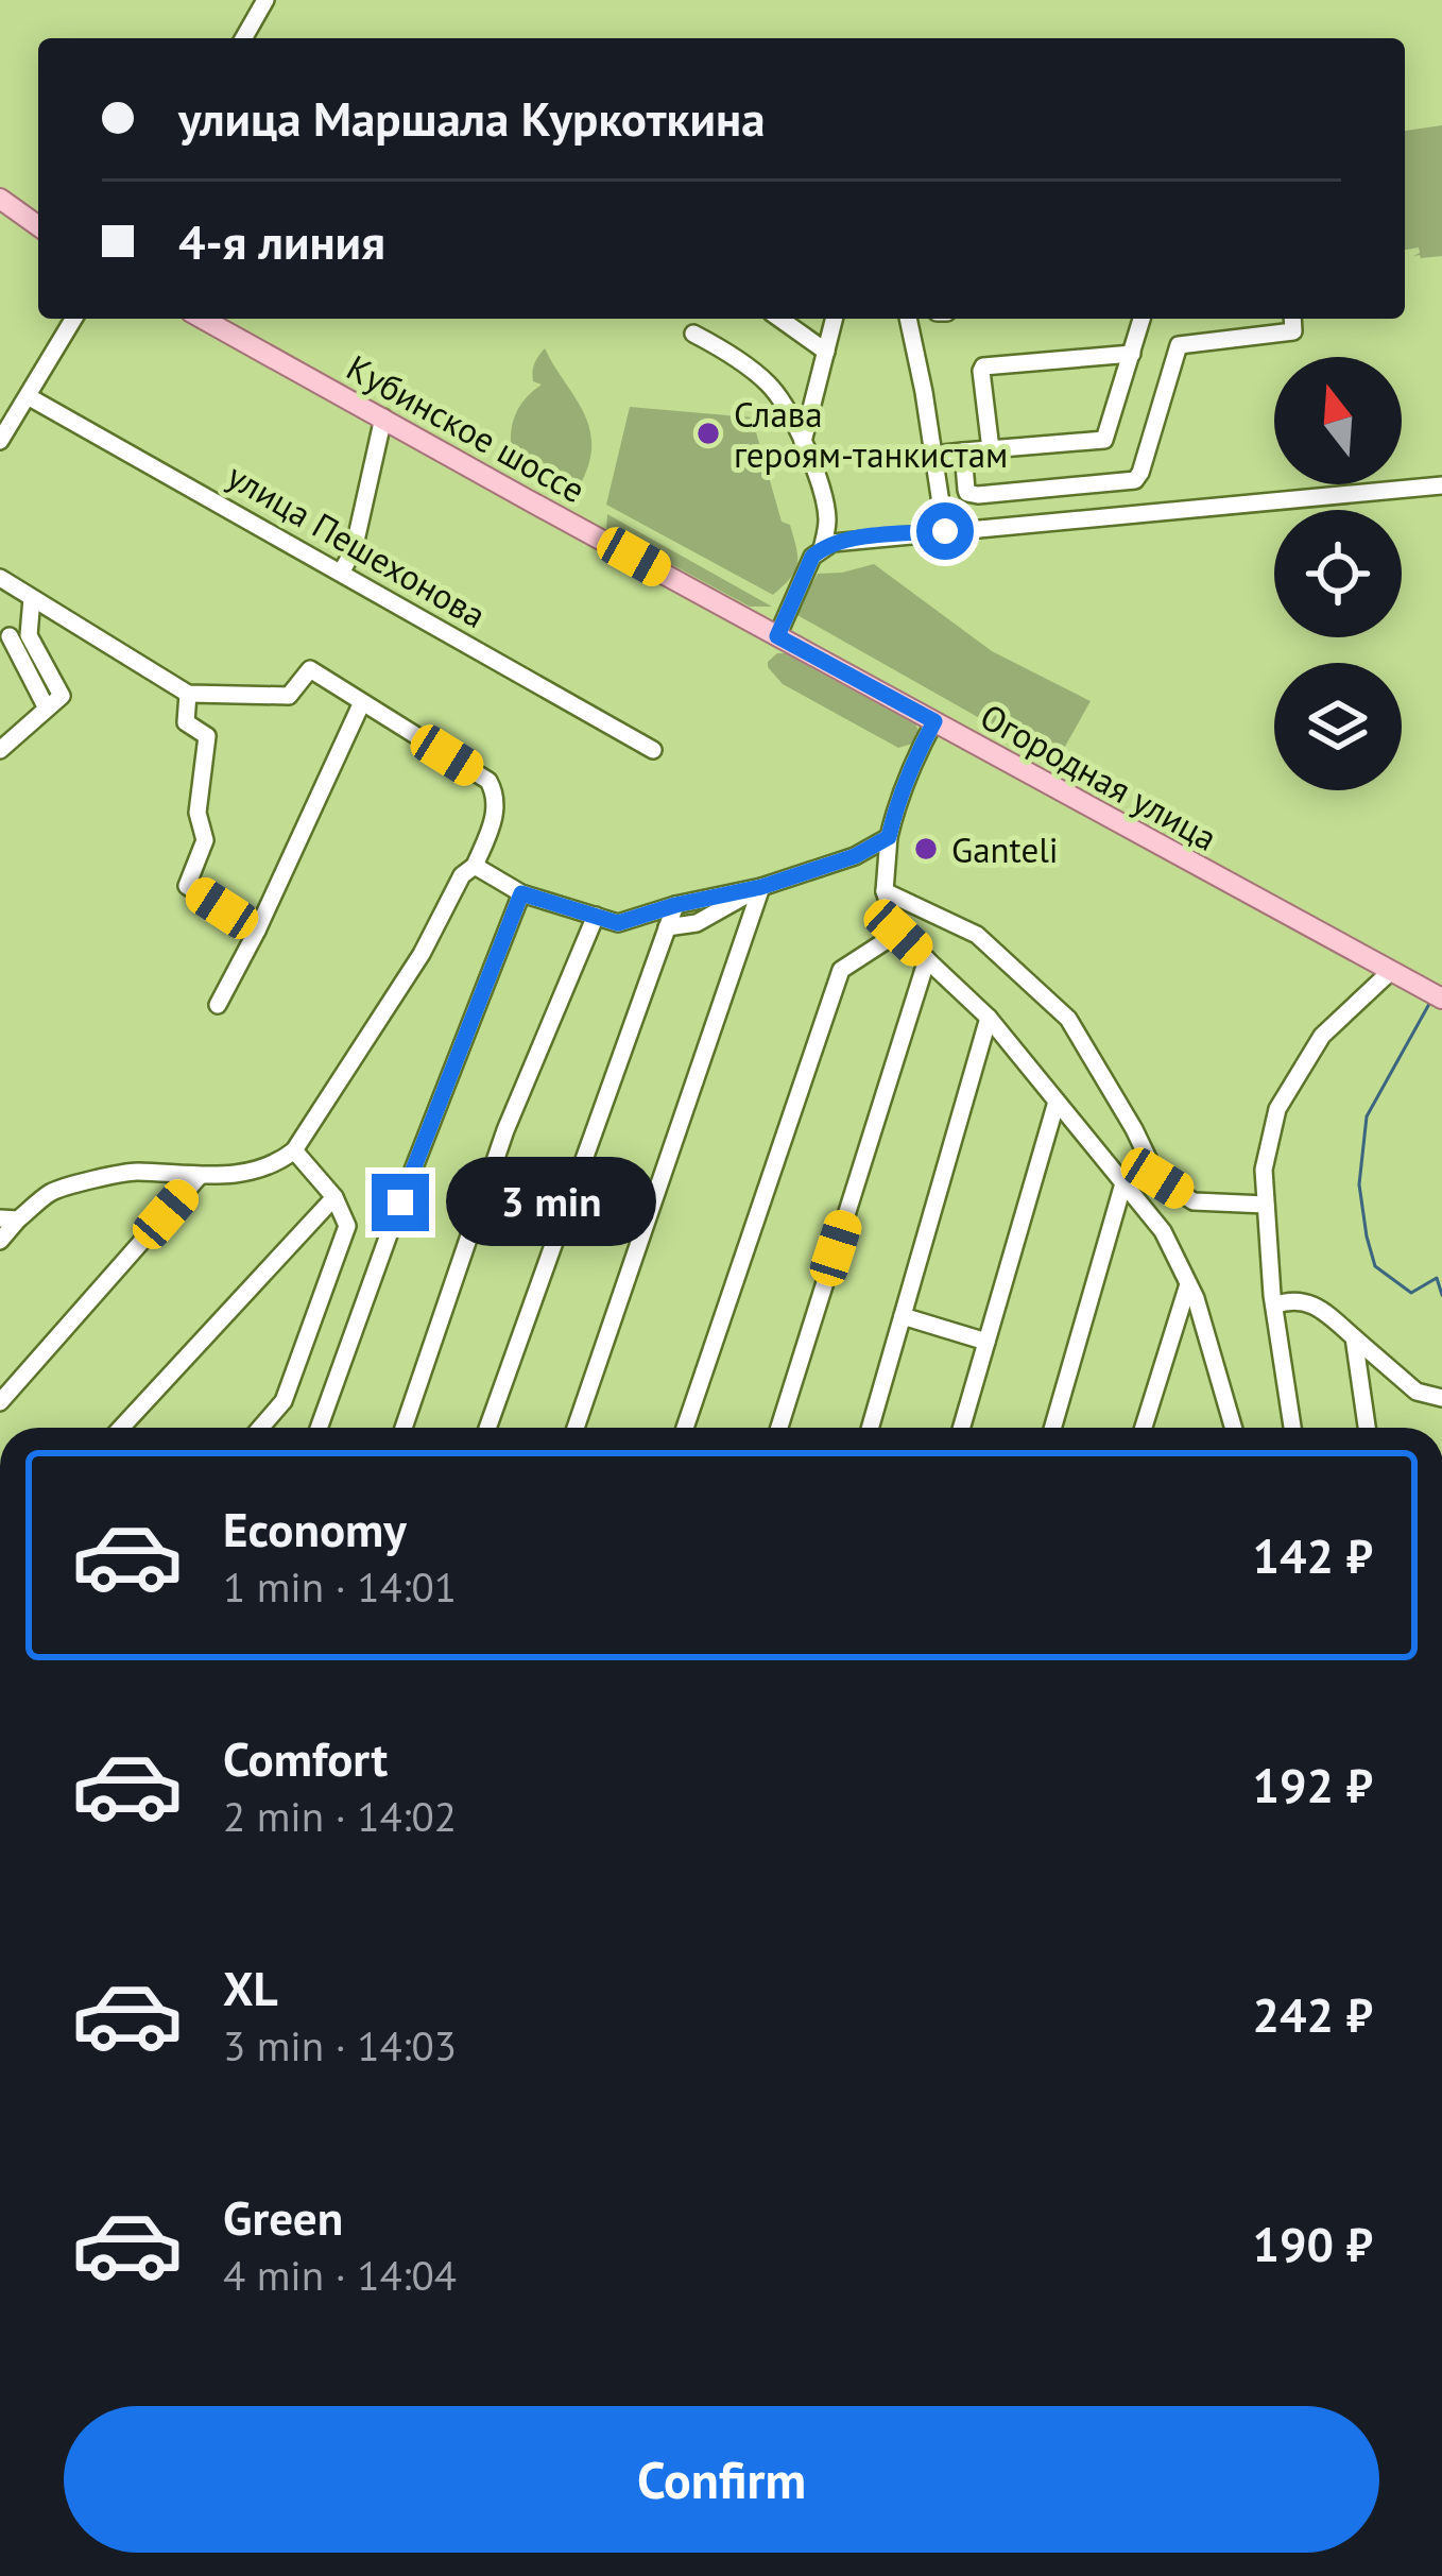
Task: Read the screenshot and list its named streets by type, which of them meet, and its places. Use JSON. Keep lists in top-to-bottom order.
{
  "streets": {
    "main road": ["Кубинское шоссе", "Огородная улица"],
    "street": ["улица Пешехонова"]
  },
  "crossings": [
    ["Кубинское шоссе", "Огородная улица"]
  ],
  "places": ["Слава героям-танкистам", "Ganteli"],
  "north": "top",
  "page": {
    "banner": ["улица Маршала Куркоткина", "4-я линия"],
    "bubble": "3 min",
    "list": [
      {
        "name": "Economy",
        "note": "1 min · 14:01",
        "value": "142 ₽"
      },
      {
        "name": "Comfort",
        "note": "2 min · 14:02",
        "value": "192 ₽"
      },
      {
        "name": "XL",
        "note": "3 min · 14:03",
        "value": "242 ₽"
      },
      {
        "name": "Green",
        "note": "4 min · 14:04",
        "value": "190 ₽"
      }
    ],
    "buttons": "Confirm"
  }
}
